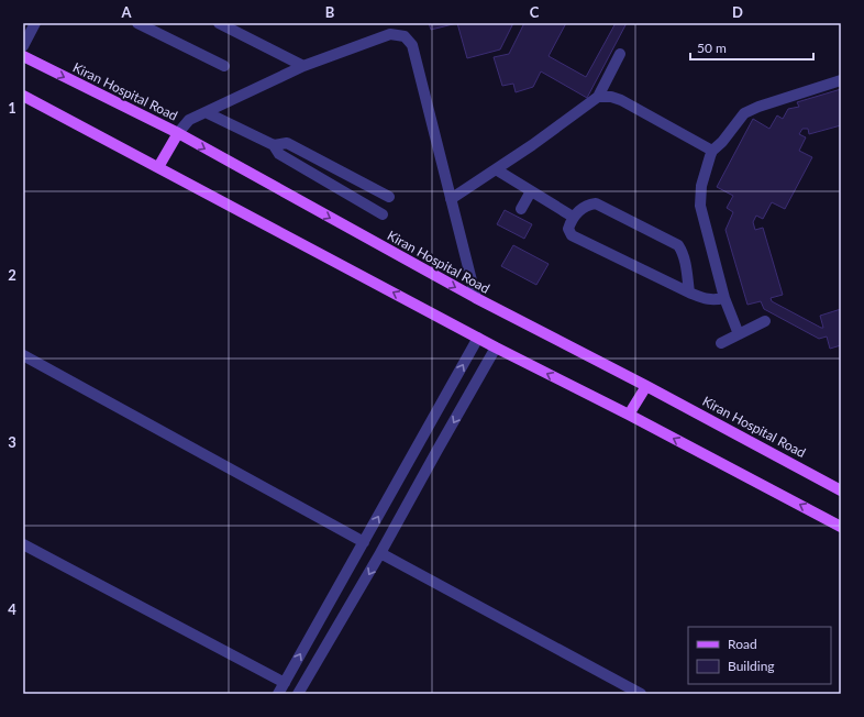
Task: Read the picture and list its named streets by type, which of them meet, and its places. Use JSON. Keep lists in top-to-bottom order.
{
  "streets": {
    "main road": ["Kiran Hospital Road"]
  },
  "legend": ["Road", "Building"],
  "scale_bar": "50 m",
  "grid": {
    "columns": [
      "A",
      "B",
      "C",
      "D"
    ],
    "rows": [
      "1",
      "2",
      "3",
      "4"
    ]
  }
}
